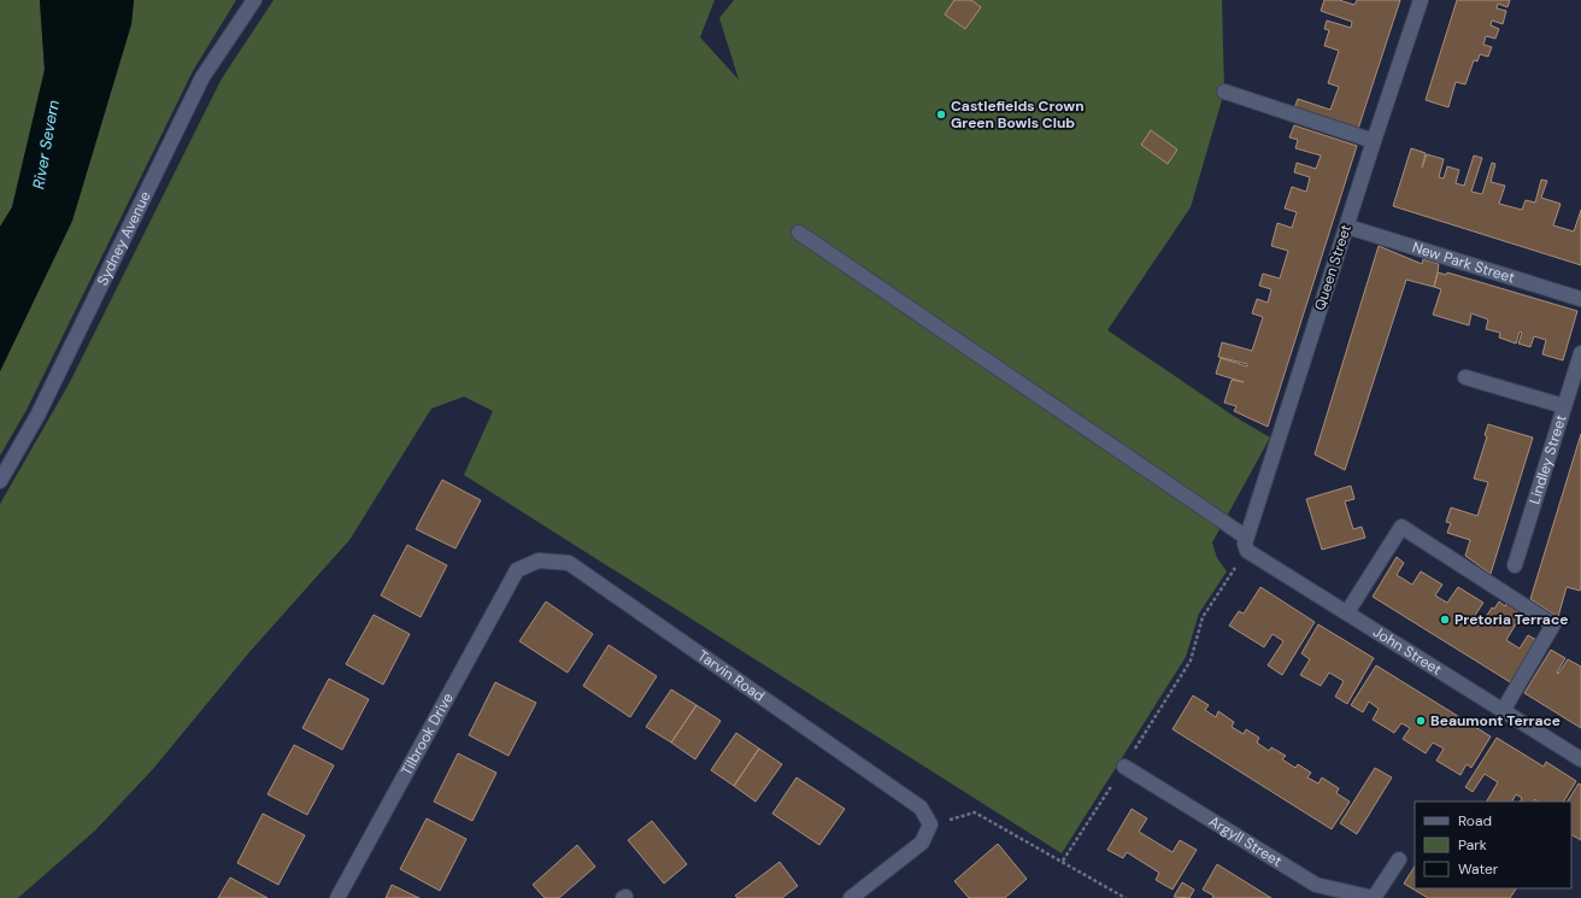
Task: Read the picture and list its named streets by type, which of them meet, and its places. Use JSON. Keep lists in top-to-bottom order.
{
  "streets": {
    "street": [
      "Sydney Avenue",
      "New Park Street",
      "Queen Street",
      "Lindley Street",
      "John Street",
      "Tarvin Road",
      "Tilbrook Drive",
      "Argyll Street"
    ]
  },
  "crossings": [
    ["New Park Street", "Queen Street"],
    ["Tarvin Road", "Tilbrook Drive"]
  ],
  "water": ["River Severn"],
  "places": ["Castlefields Crown Green Bowls Club", "Pretoria Terrace", "Beaumont Terrace"],
  "legend": ["Road", "Park", "Water"]
}
